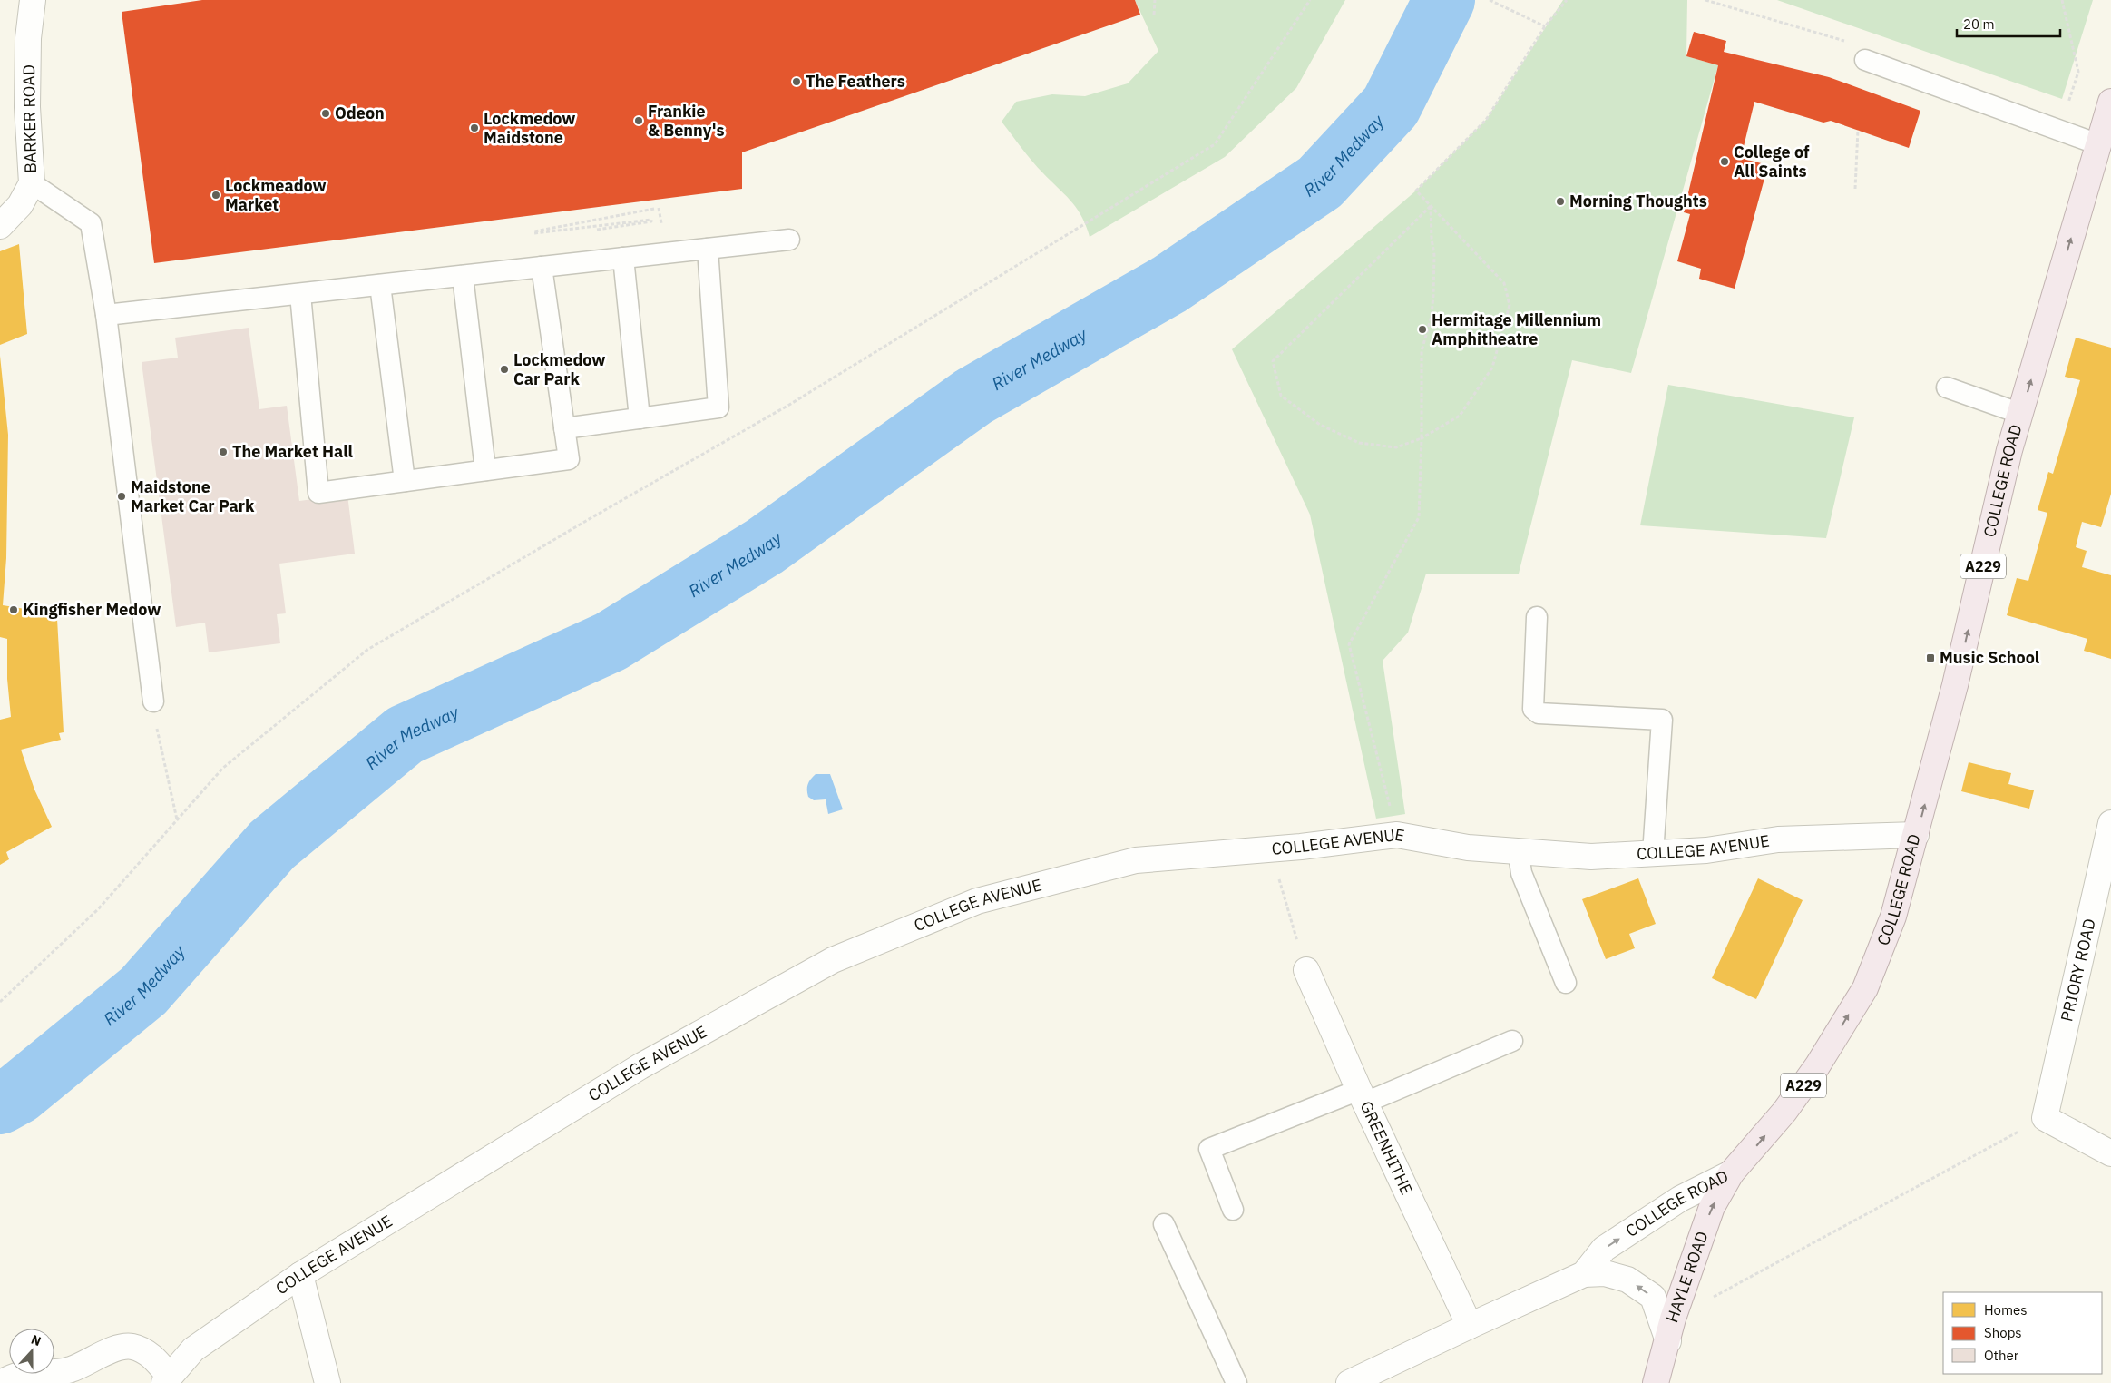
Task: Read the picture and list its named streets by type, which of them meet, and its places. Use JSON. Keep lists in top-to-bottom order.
{
  "streets": {
    "highway": ["COLLEGE ROAD", "A229", "HAYLE ROAD"],
    "street": [
      "BARKER ROAD",
      "COLLEGE AVENUE",
      "PRIORY ROAD",
      "GREENHITHE"
    ]
  },
  "crossings": [
    ["COLLEGE ROAD", "A229"],
    ["COLLEGE ROAD", "COLLEGE AVENUE"],
    ["COLLEGE ROAD", "GREENHITHE"],
    ["COLLEGE ROAD", "HAYLE ROAD"]
  ],
  "one_way": ["COLLEGE ROAD", "HAYLE ROAD"],
  "water": ["River Medway"],
  "places": {
    "other": [
      "The Feathers",
      "Odeon",
      "Frankie & Benny's",
      "Lockmedow Maidstone",
      "College of All Saints",
      "Lockmeadow Market",
      "Morning Thoughts",
      "Hermitage Millennium Amphitheatre",
      "Lockmedow Car Park",
      "The Market Hall",
      "Maidstone Market Car Park",
      "Kingfisher Medow"
    ],
    "transit": ["Music School"]
  },
  "legend": ["Homes", "Shops", "Other"],
  "scale_bar": "20 m",
  "north": "top"
}
